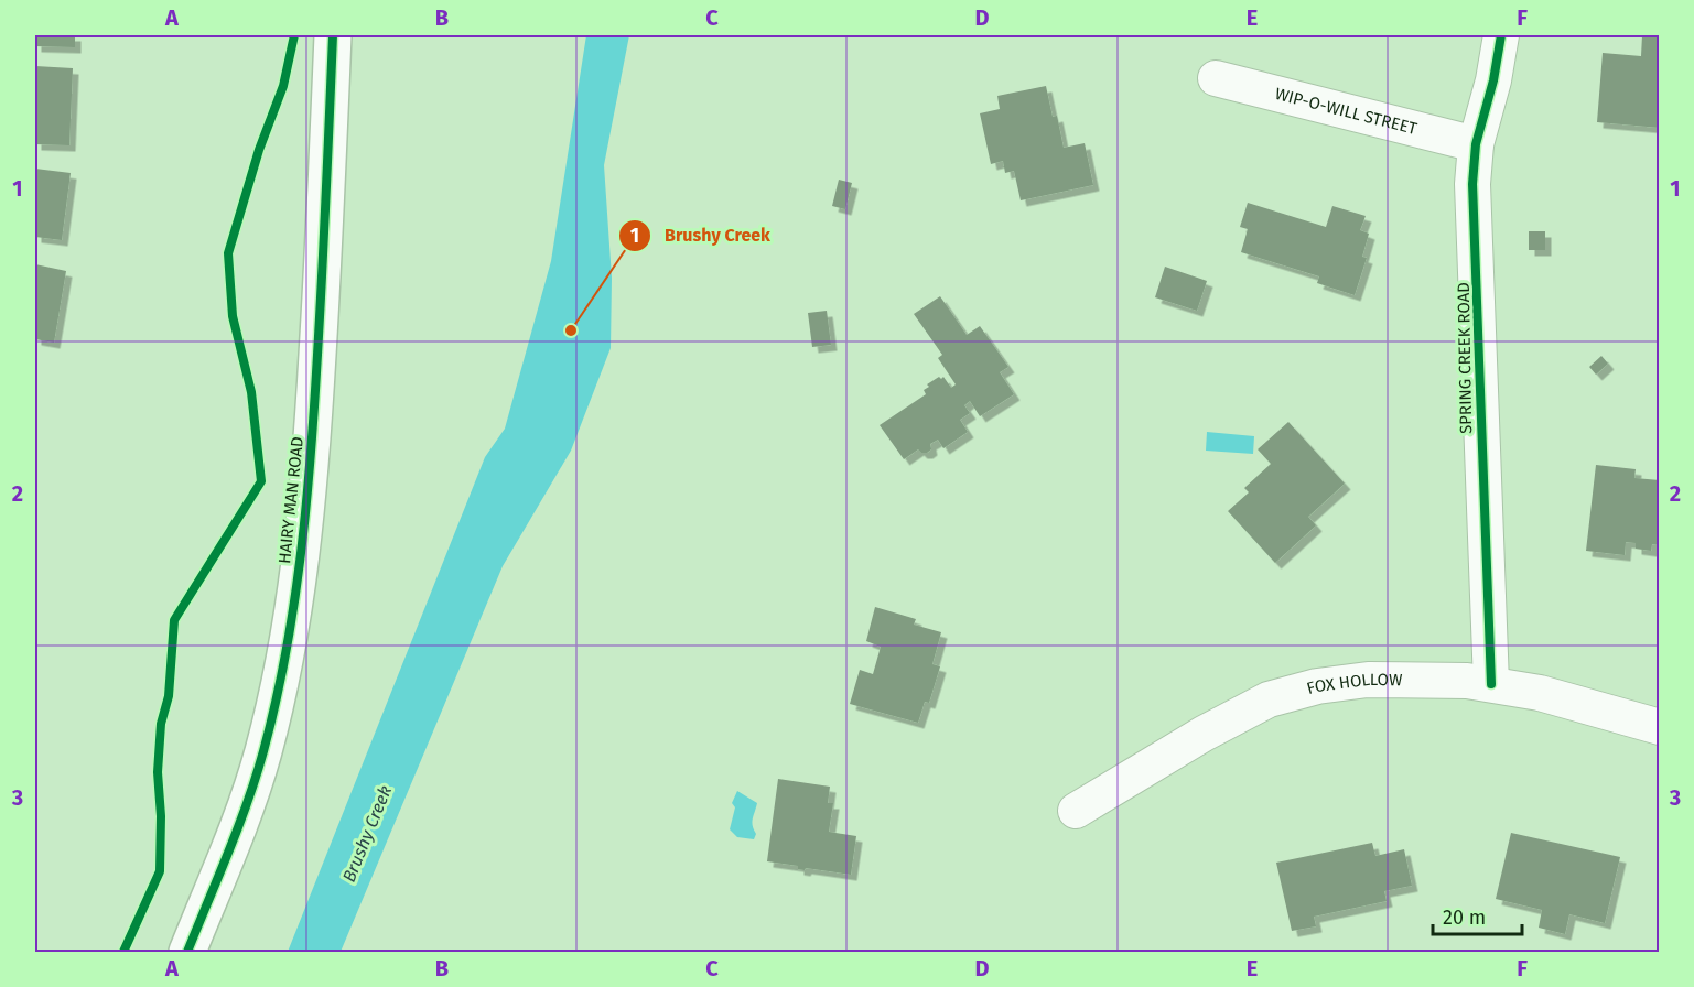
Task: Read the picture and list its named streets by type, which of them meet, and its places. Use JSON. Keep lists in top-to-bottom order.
{
  "streets": {
    "street": [
      "WIP-O-WILL STREET",
      "SPRING CREEK ROAD",
      "HAIRY MAN ROAD",
      "FOX HOLLOW"
    ]
  },
  "crossings": [
    ["WIP-O-WILL STREET", "SPRING CREEK ROAD"],
    ["SPRING CREEK ROAD", "FOX HOLLOW"]
  ],
  "water": ["Brushy Creek"],
  "places": ["Brushy Creek"],
  "scale_bar": "20 m",
  "grid": {
    "columns": [
      "A",
      "B",
      "C",
      "D",
      "E",
      "F"
    ],
    "rows": ["1", "2", "3"]
  }
}
